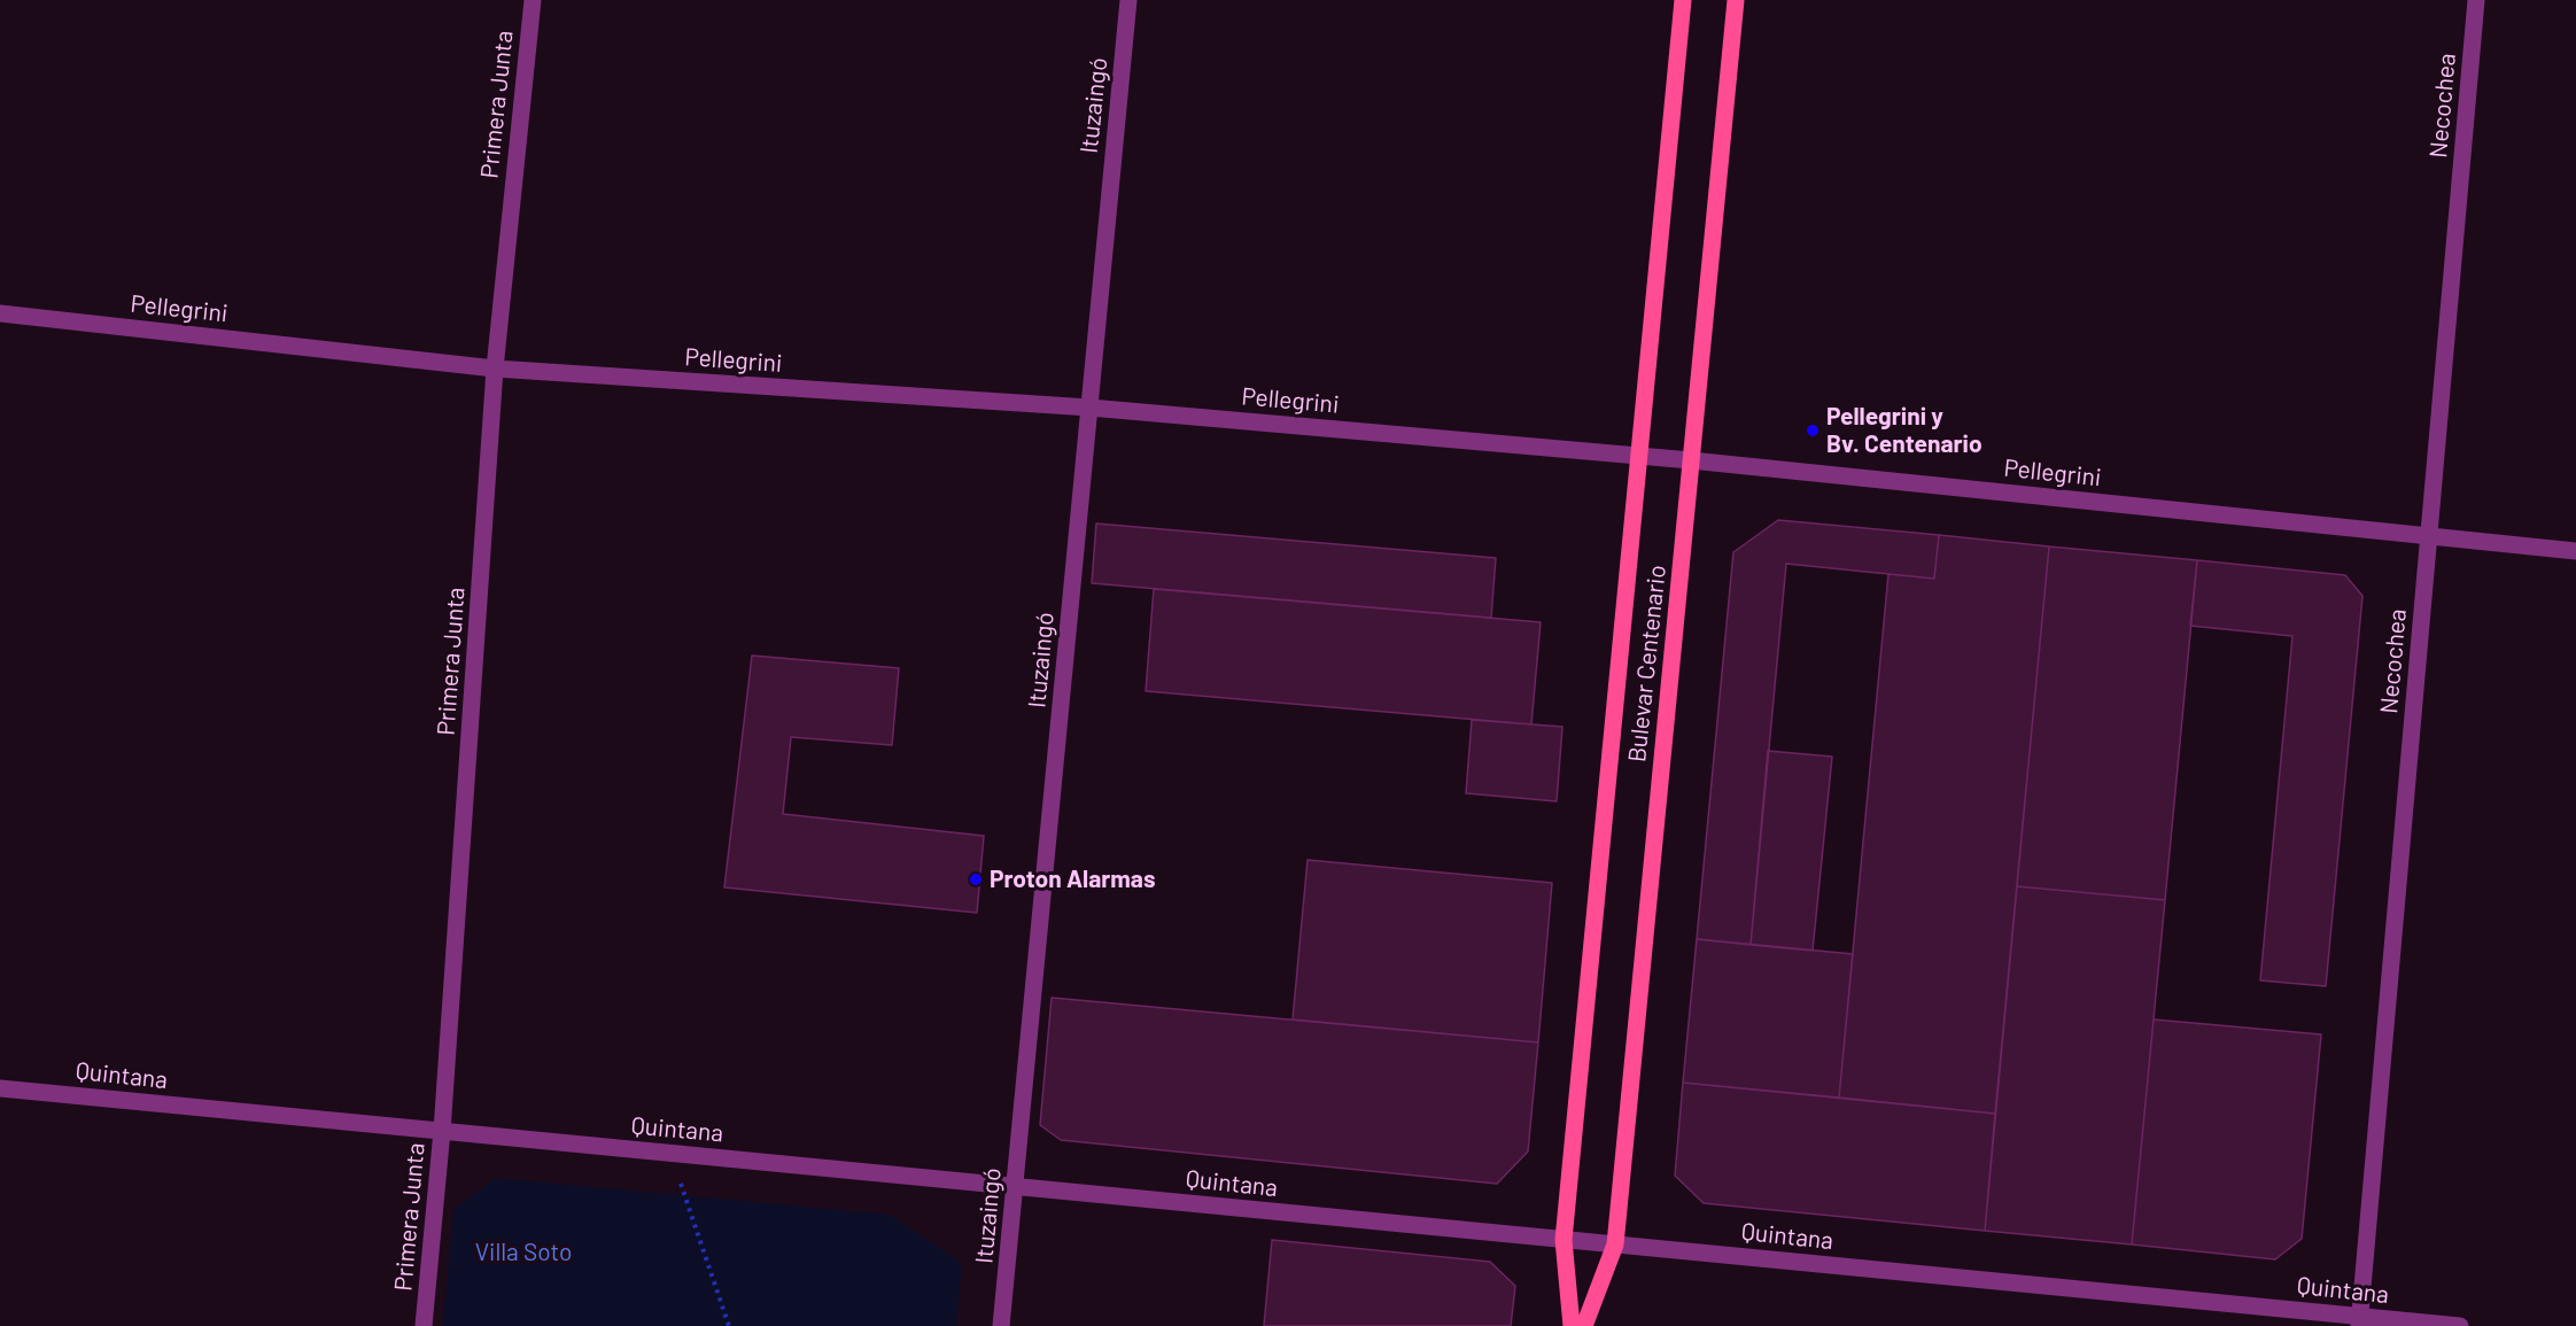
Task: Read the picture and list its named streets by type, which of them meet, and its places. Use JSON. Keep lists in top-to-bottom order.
{
  "streets": {
    "main road": ["Bulevar Centenario"],
    "street": [
      "Primera Junta",
      "Ituzaingó",
      "Necochea",
      "Pellegrini",
      "Quintana"
    ]
  },
  "crossings": [
    ["Primera Junta", "Pellegrini"],
    ["Primera Junta", "Quintana"],
    ["Ituzaingó", "Pellegrini"],
    ["Ituzaingó", "Quintana"],
    ["Necochea", "Pellegrini"],
    ["Necochea", "Quintana"],
    ["Pellegrini", "Bulevar Centenario"],
    ["Bulevar Centenario", "Quintana"]
  ],
  "parks": ["Villa Soto"],
  "places": ["Pellegrini y Bv. Centenario", "Proton Alarmas"]
}
